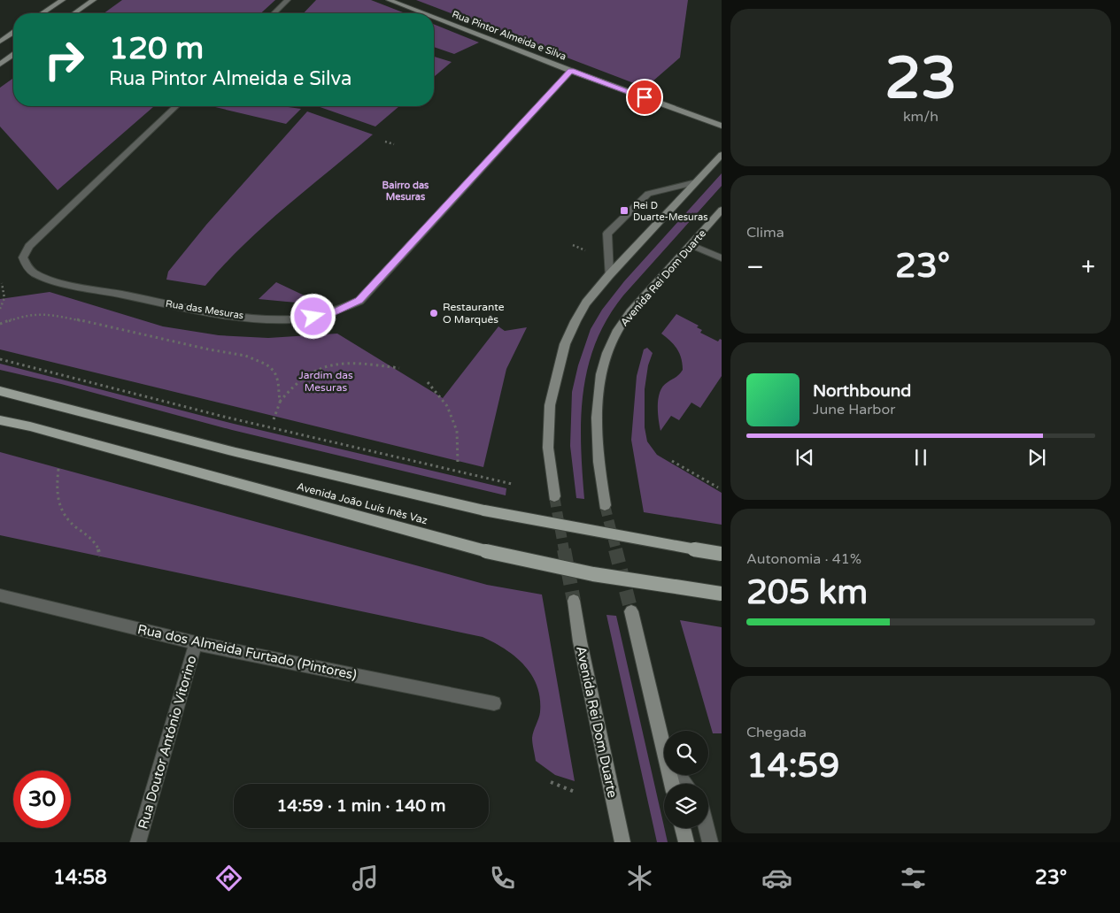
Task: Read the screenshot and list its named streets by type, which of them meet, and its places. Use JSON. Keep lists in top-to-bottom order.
{
  "streets": {
    "main road": ["Rua Pintor Almeida e Silva", "Avenida Rei Dom Duarte", "Avenida João Luís Inês Vaz"],
    "street": ["Rua das Mesuras", "Rua dos Almeida Furtado (Pintores)", "Rua Doutor António Vitorino"]
  },
  "crossings": [
    ["Rua Pintor Almeida e Silva", "Rua das Mesuras"],
    ["Rua dos Almeida Furtado (Pintores)", "Rua Doutor António Vitorino"]
  ],
  "districts": ["Bairro das Mesuras"],
  "parks": ["Jardim das Mesuras"],
  "places": {
    "transit": ["Rei D Duarte-Mesuras"],
    "other": ["Restaurante O Marquês"]
  },
  "page": {
    "tile": [
      ["23", "km/h"],
      "Clima",
      ["Autonomia · 41%", "205 km"],
      ["Chegada", "14:59"]
    ],
    "turn": ["120 m", "Rua Pintor Almeida e Silva"],
    "heat": ["−", "23°", "+"],
    "song": ["Northbound", "June Harbor"],
    "limit": "30",
    "trip": "14:59 · 1 min · 140 m",
    "tabs": ["14:58", "23°"]
  }
}
